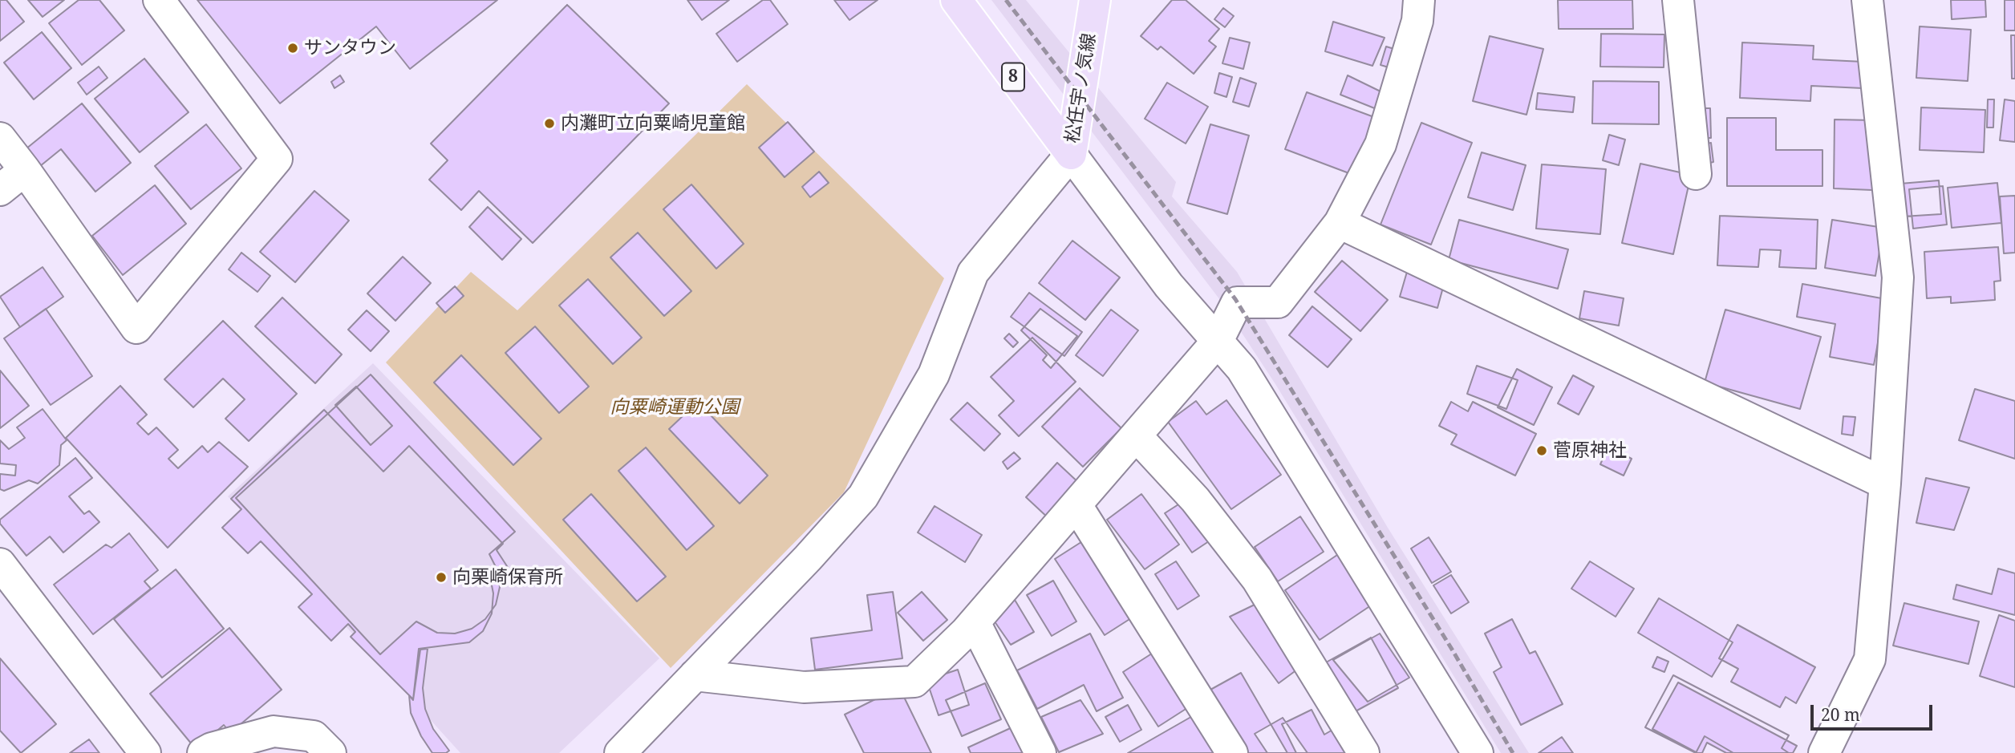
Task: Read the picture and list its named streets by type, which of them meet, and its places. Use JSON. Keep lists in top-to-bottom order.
{
  "streets": {
    "main road": ["8", "松任宇ノ気線"]
  },
  "parks": ["向粟崎運動公園"],
  "places": [
    "サンタウン",
    "内灘町立向粟崎児童館",
    "菅原神社",
    "向栗崎保育所"
  ],
  "scale_bar": "20 m"
}
